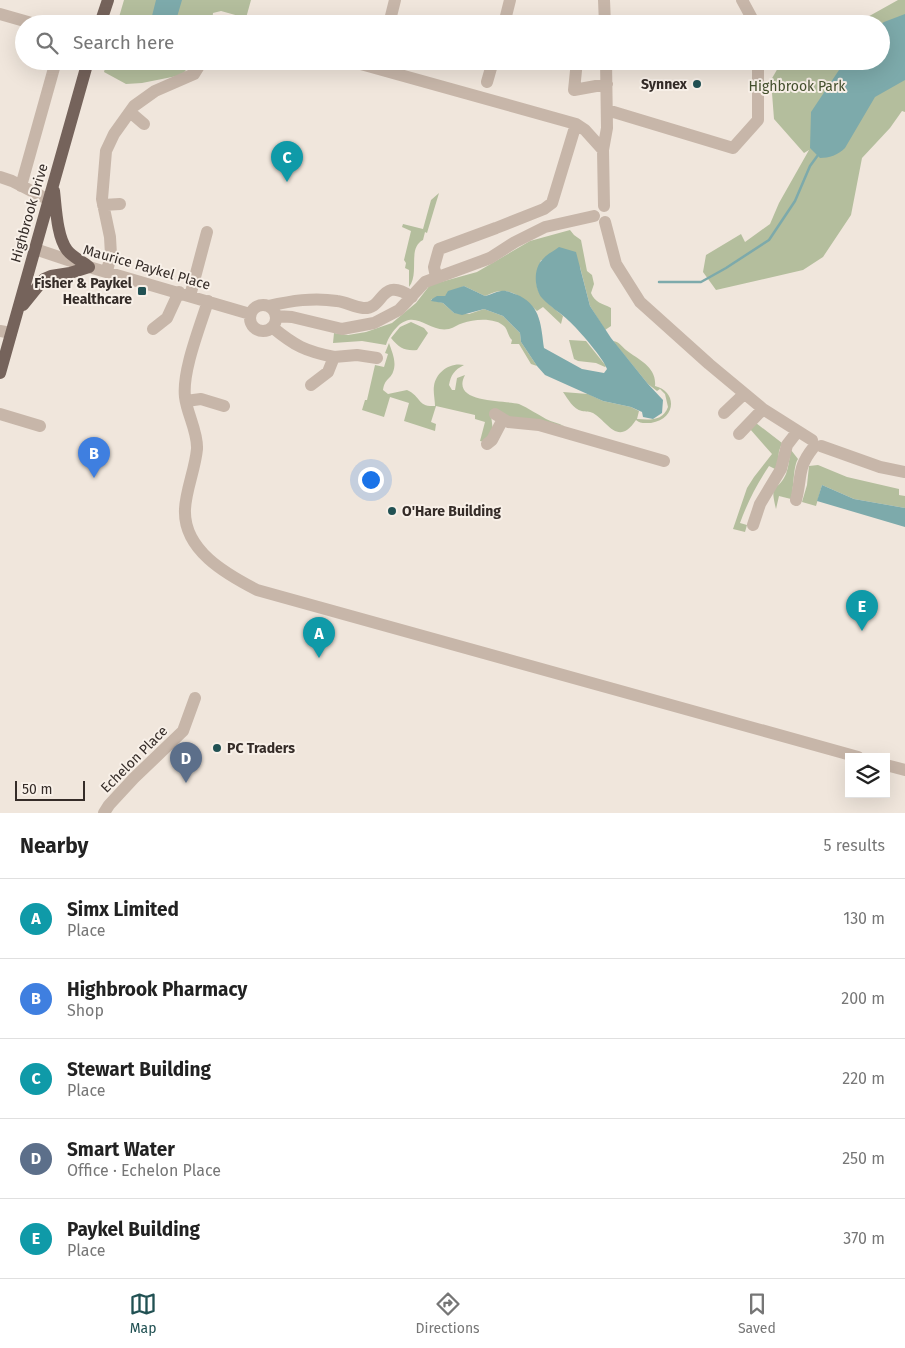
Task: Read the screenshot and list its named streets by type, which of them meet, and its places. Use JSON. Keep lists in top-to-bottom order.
{
  "streets": {
    "main road": ["Highbrook Drive"],
    "street": ["Maurice Paykel Place", "Echelon Place"]
  },
  "crossings": [
    ["Highbrook Drive", "Maurice Paykel Place"]
  ],
  "parks": ["Highbrook Park"],
  "places": {
    "other": ["Synnex", "O'Hare Building", "PC Traders"],
    "transit": ["Fisher & Paykel Healthcare"]
  },
  "scale_bar": "50 m",
  "page": {
    "search": "Search here",
    "pins": [
      "C",
      "B",
      "E",
      "A",
      "D"
    ],
    "scale": "50 m",
    "heading": ["Nearby", "5 results"],
    "list": [
      {
        "mark": "A",
        "name": "Simx Limited",
        "note": "Place",
        "value": "130 m"
      },
      {
        "mark": "B",
        "name": "Highbrook Pharmacy",
        "note": "Shop",
        "value": "200 m"
      },
      {
        "mark": "C",
        "name": "Stewart Building",
        "note": "Place",
        "value": "220 m"
      },
      {
        "mark": "D",
        "name": "Smart Water",
        "note": "Office · Echelon Place",
        "value": "250 m"
      },
      {
        "mark": "E",
        "name": "Paykel Building",
        "note": "Place",
        "value": "370 m"
      }
    ],
    "nav": ["Map", "Directions", "Saved"]
  }
}
